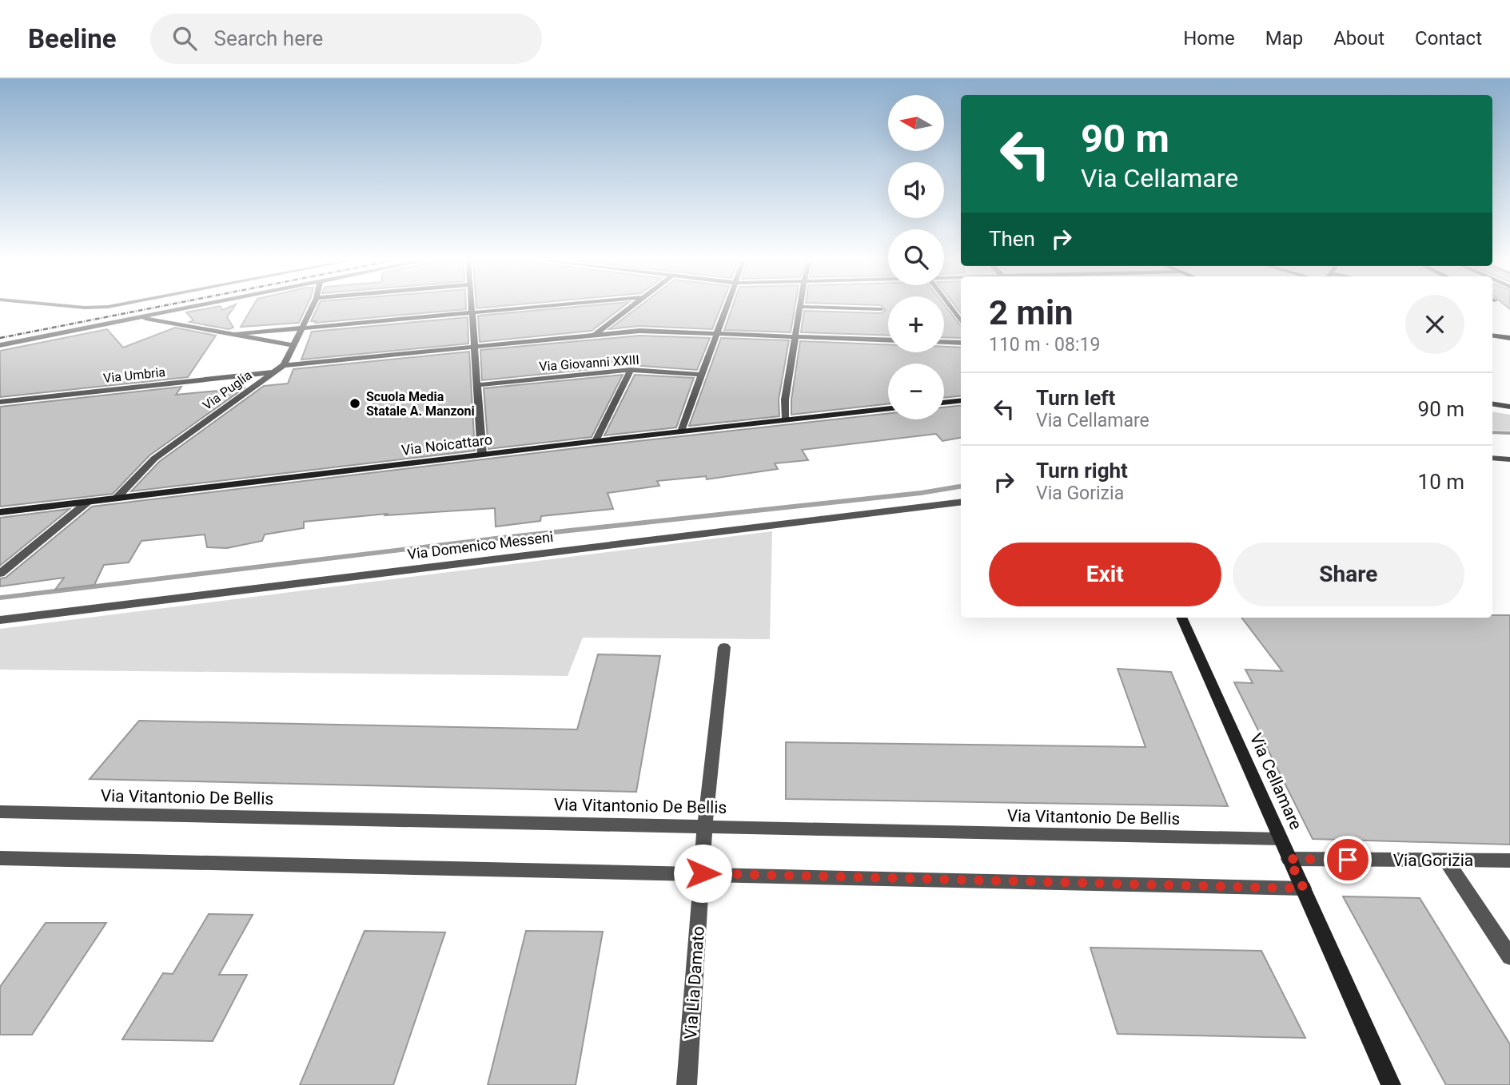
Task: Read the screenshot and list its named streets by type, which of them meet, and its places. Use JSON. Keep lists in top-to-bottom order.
{
  "streets": {
    "street": [
      "Via Giovanni XXIII",
      "Via Umbria",
      "Via Puglia",
      "Via Noicattaro",
      "Via Domenico Messeni",
      "Via Cellamare",
      "Via Vitantonio De Bellis",
      "Via Gorizia",
      "Via Lia Damato"
    ]
  },
  "crossings": [
    ["Via Umbria", "Via Puglia"],
    ["Via Puglia", "Via Noicattaro"],
    ["Via Cellamare", "Via Vitantonio De Bellis"],
    ["Via Cellamare", "Via Gorizia"],
    ["Via Vitantonio De Bellis", "Via Lia Damato"]
  ],
  "places": ["Scuola Media Statale A. Manzoni"],
  "north": "left",
  "page": {
    "header": "Beeline",
    "search": "Search here",
    "nav": [
      "Home",
      "Map",
      "About",
      "Contact"
    ],
    "map_buttons": ["+", "−"],
    "turn": ["90 m", "Via Cellamare"],
    "then": "Then",
    "heading": ["2 min", "110 m · 08:19"],
    "list": [
      {
        "name": "Turn left",
        "note": "Via Cellamare",
        "value": "90 m"
      },
      {
        "name": "Turn right",
        "note": "Via Gorizia",
        "value": "10 m"
      }
    ],
    "buttons": ["Exit", "Share"]
  }
}
